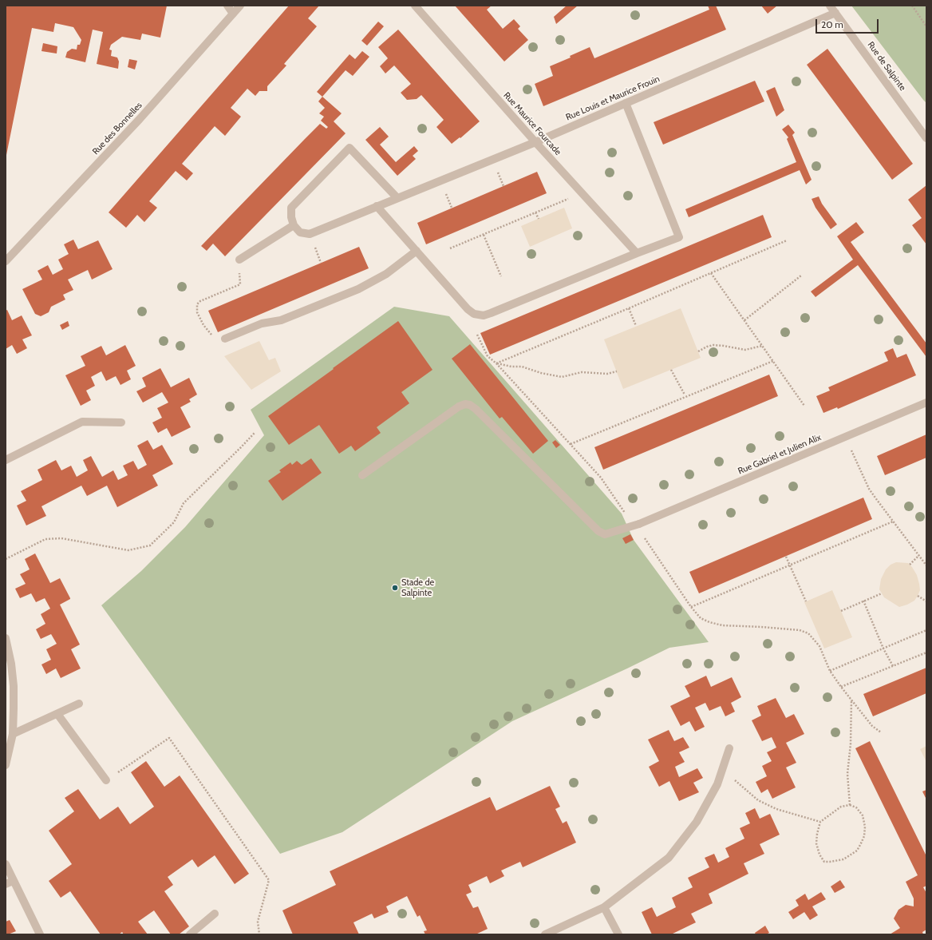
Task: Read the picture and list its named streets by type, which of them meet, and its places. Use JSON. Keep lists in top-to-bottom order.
{
  "streets": {
    "street": [
      "Rue de Salpinte",
      "Rue Louis et Maurice Frouin",
      "Rue Maurice Fourcade",
      "Rue des Bonnelles",
      "Rue Gabriel et Julien Alix"
    ]
  },
  "crossings": [
    ["Rue de Salpinte", "Rue Louis et Maurice Frouin"],
    ["Rue Louis et Maurice Frouin", "Rue Maurice Fourcade"]
  ],
  "places": ["Stade de Salpinte"],
  "scale_bar": "20 m"
}
